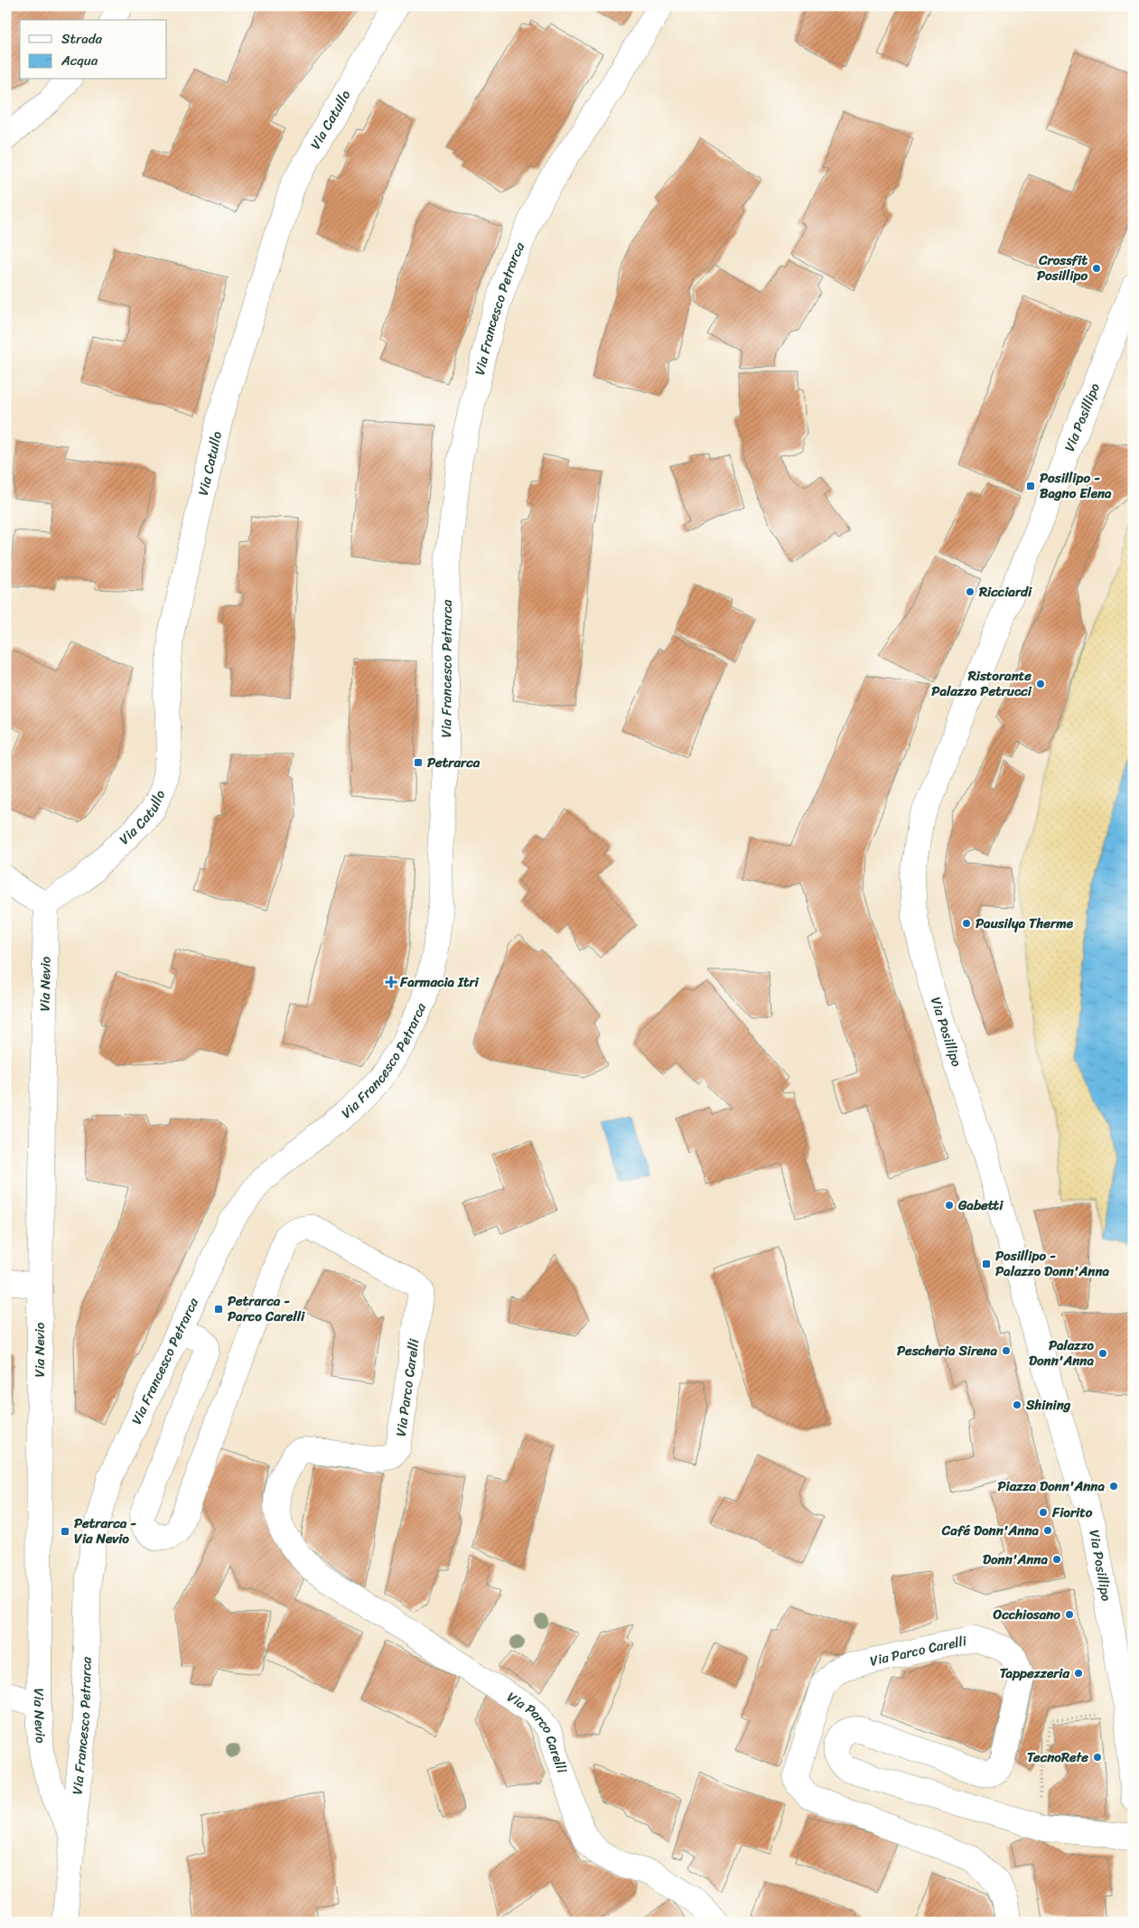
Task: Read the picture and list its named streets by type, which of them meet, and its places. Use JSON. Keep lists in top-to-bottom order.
{
  "streets": {
    "street": [
      "Via Catullo",
      "Via Francesco Petrarca",
      "Via Posillipo",
      "Via Nevio",
      "Via Parco Carelli"
    ]
  },
  "crossings": [
    ["Via Catullo", "Via Nevio"],
    ["Via Francesco Petrarca", "Via Nevio"],
    ["Via Francesco Petrarca", "Via Parco Carelli"]
  ],
  "places": {
    "other": [
      "Crossfit Posillipo",
      "Ricciardi",
      "Ristorante Palazzo Petrucci",
      "Pausilya Therme",
      "Gabetti",
      "Pescheria Sirena",
      "Palazzo Donn'Anna",
      "Shining",
      "Piazza Donn'Anna",
      "Fiorito",
      "Café Donn'Anna",
      "Donn'Anna",
      "Occhiosano",
      "Tappezzeria",
      "TecnoRete"
    ],
    "transit": [
      "Posillipo - Bagno Elena",
      "Petrarca",
      "Posillipo - Palazzo Donn'Anna",
      "Petrarca - Parco Carelli",
      "Petrarca - Via Nevio"
    ],
    "health": ["Farmacia Itri"]
  },
  "legend": ["Strada", "Acqua"]
}
